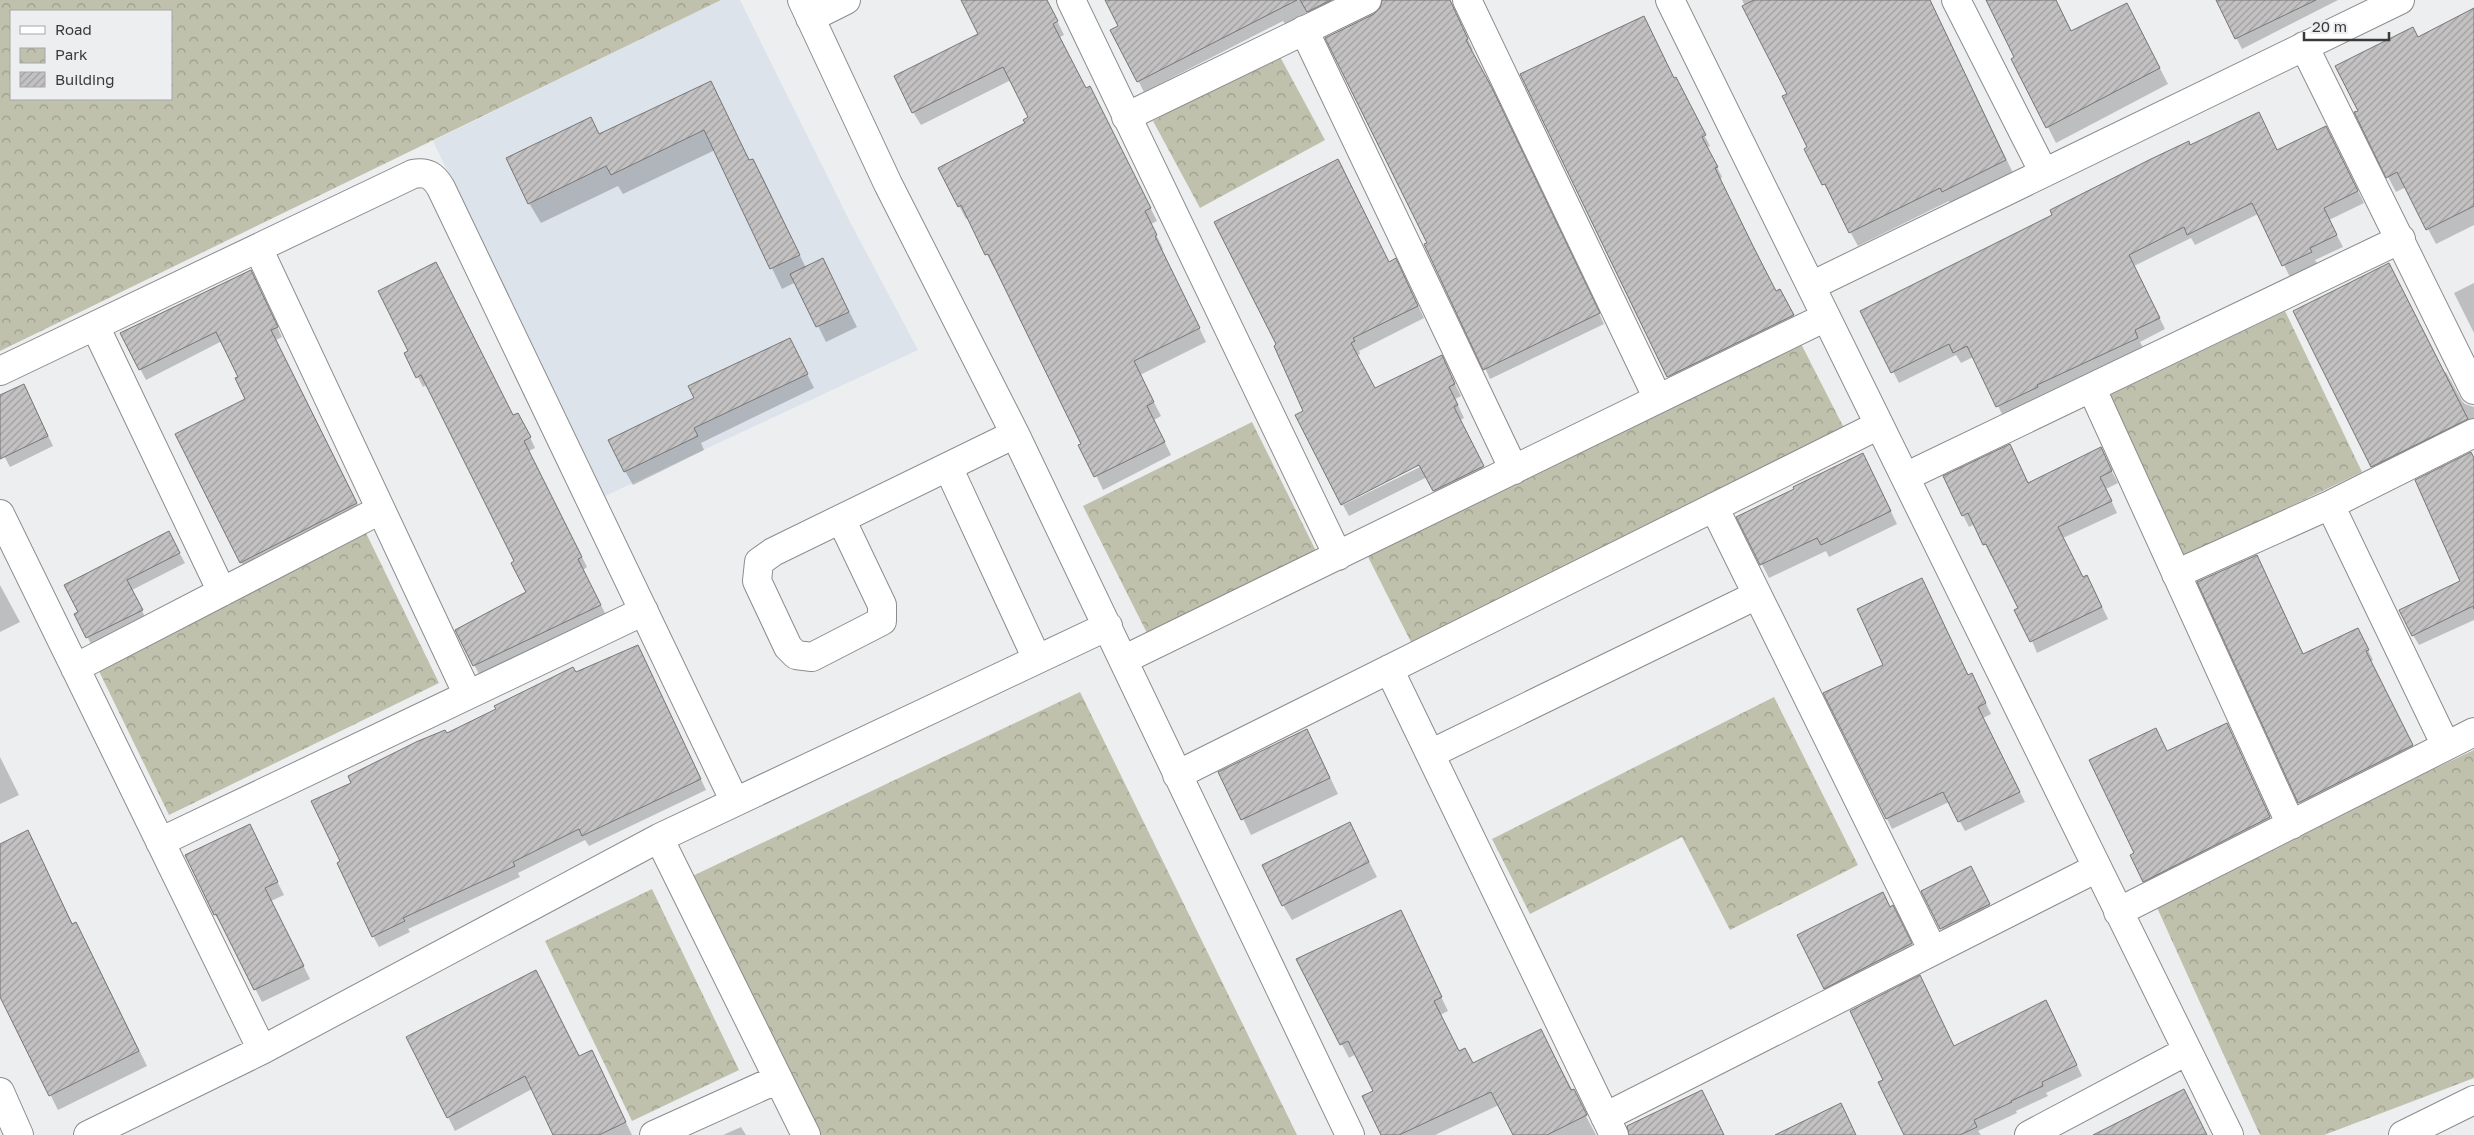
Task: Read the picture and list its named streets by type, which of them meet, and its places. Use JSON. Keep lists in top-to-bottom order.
{
  "legend": ["Road", "Park", "Building"],
  "scale_bar": "20 m"
}
